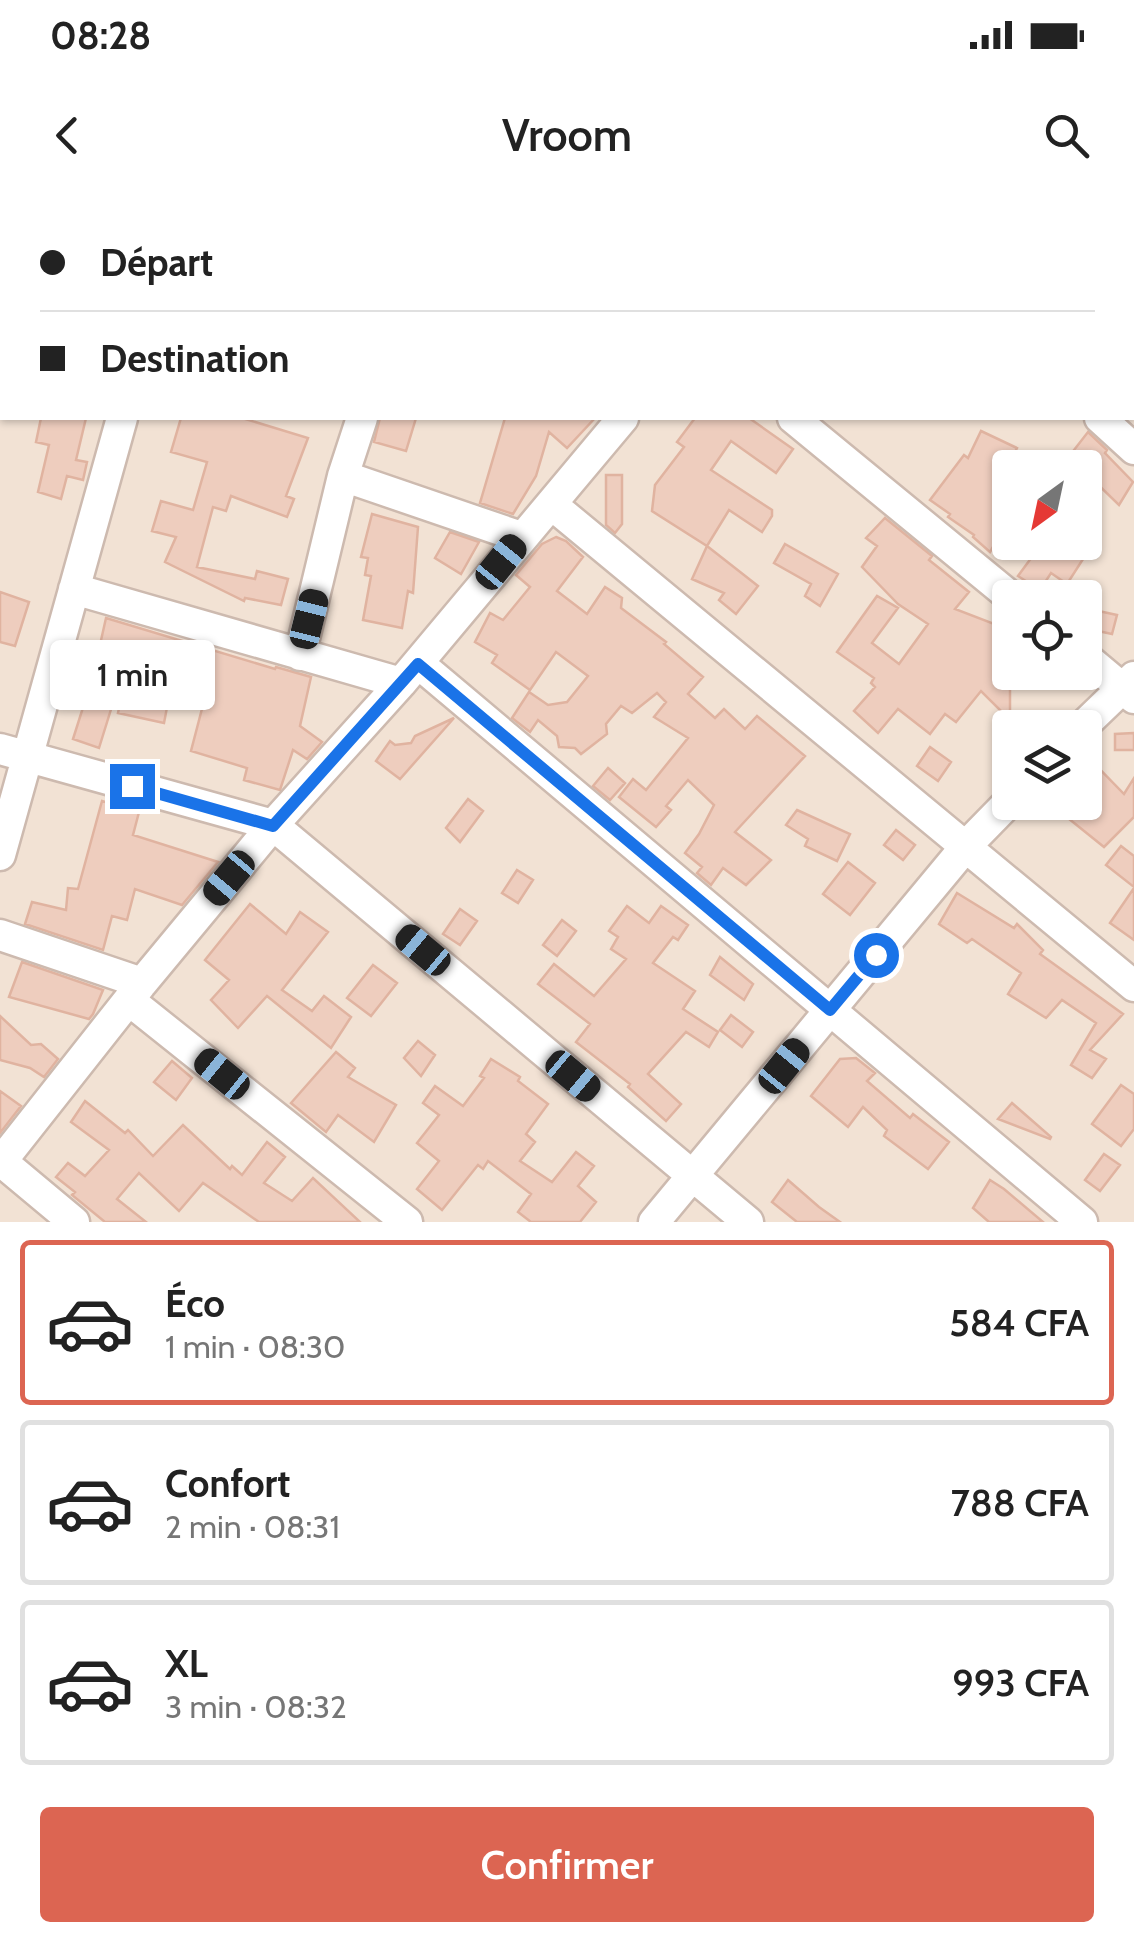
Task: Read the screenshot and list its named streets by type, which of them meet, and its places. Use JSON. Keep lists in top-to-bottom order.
{
  "north": "bottom left",
  "page": {
    "status": "08:28",
    "header": "Vroom",
    "banner": ["Départ", "Destination"],
    "bubble": "1 min",
    "list": [
      {
        "name": "Éco",
        "note": "1 min · 08:30",
        "value": "584 CFA"
      },
      {
        "name": "Confort",
        "note": "2 min · 08:31",
        "value": "788 CFA"
      },
      {
        "name": "XL",
        "note": "3 min · 08:32",
        "value": "993 CFA"
      }
    ],
    "buttons": "Confirmer"
  }
}
